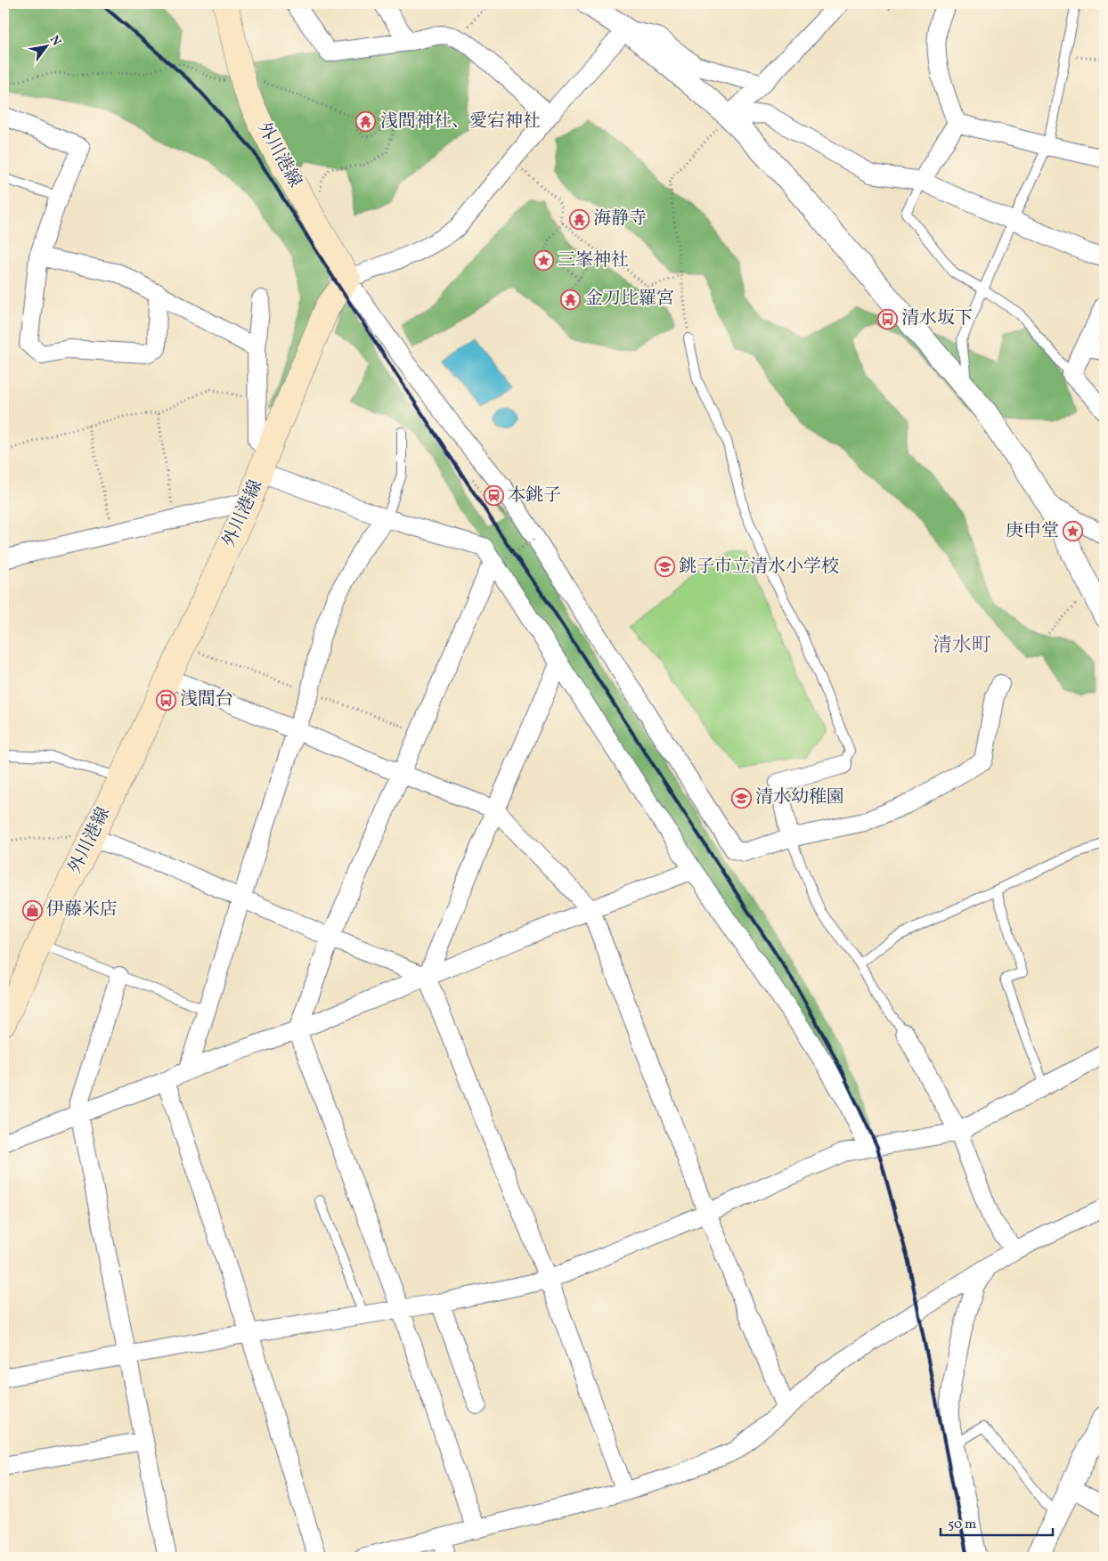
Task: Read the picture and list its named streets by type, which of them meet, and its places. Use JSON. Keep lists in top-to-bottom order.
{
  "streets": {
    "main road": ["外川港線"]
  },
  "districts": ["清水町"],
  "places": {
    "temple": ["浅間神社、愛宕神社", "海静寺", "金刀比羅宮"],
    "place": ["三峯神社", "庚申堂"],
    "bus stop": ["清水坂下", "浅間台"],
    "station": ["本銚子"],
    "school or university": ["銚子市立清水小学校", "清水幼稚園"],
    "shop": ["伊藤米店"]
  },
  "scale_bar": "50 m",
  "north": "top right"
}
